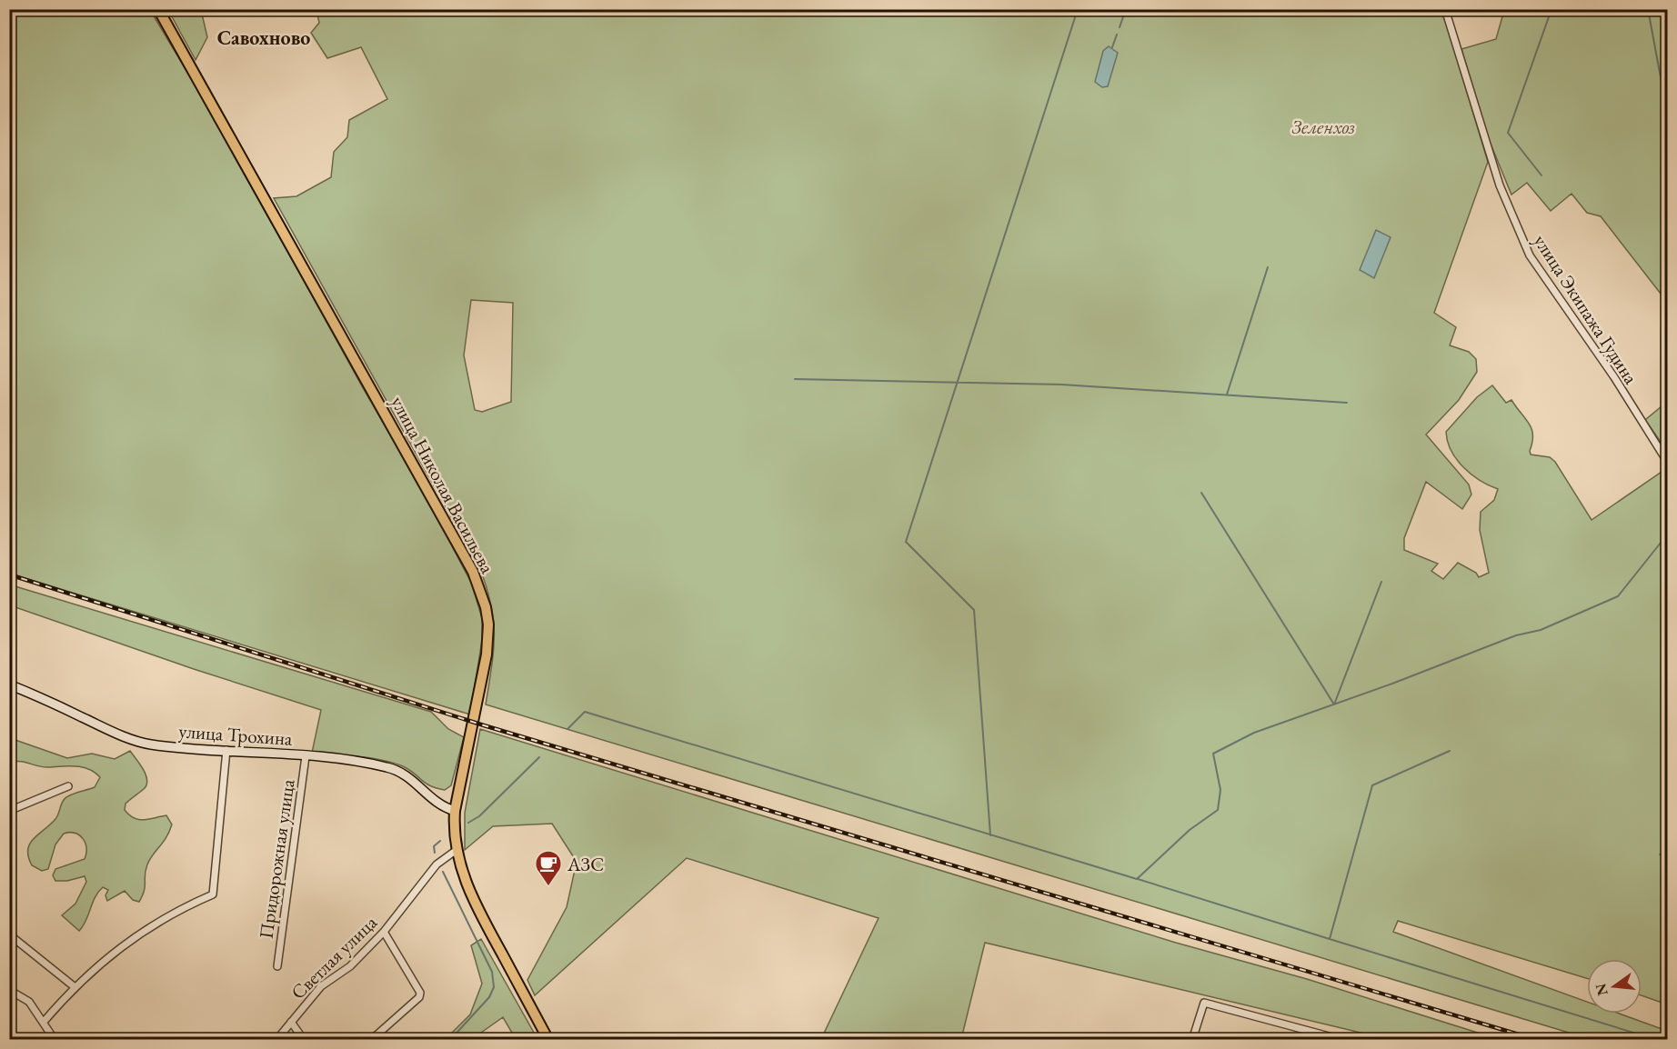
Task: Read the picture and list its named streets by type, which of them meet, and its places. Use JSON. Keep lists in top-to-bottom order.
{
  "streets": {
    "main road": ["улица Николая Васильева"],
    "street": [
      "улица Экипажа Гудина",
      "улица Трохина",
      "Придорожная улица",
      "Светлая улица"
    ]
  },
  "crossings": [
    ["улица Николая Васильева", "улица Трохина"],
    ["улица Николая Васильева", "Светлая улица"],
    ["улица Трохина", "Придорожная улица"]
  ],
  "districts": ["Савохново"],
  "parks": ["Зеленхоз"],
  "places": {
    "cafe": ["АЗС"]
  },
  "north": "left"
}
